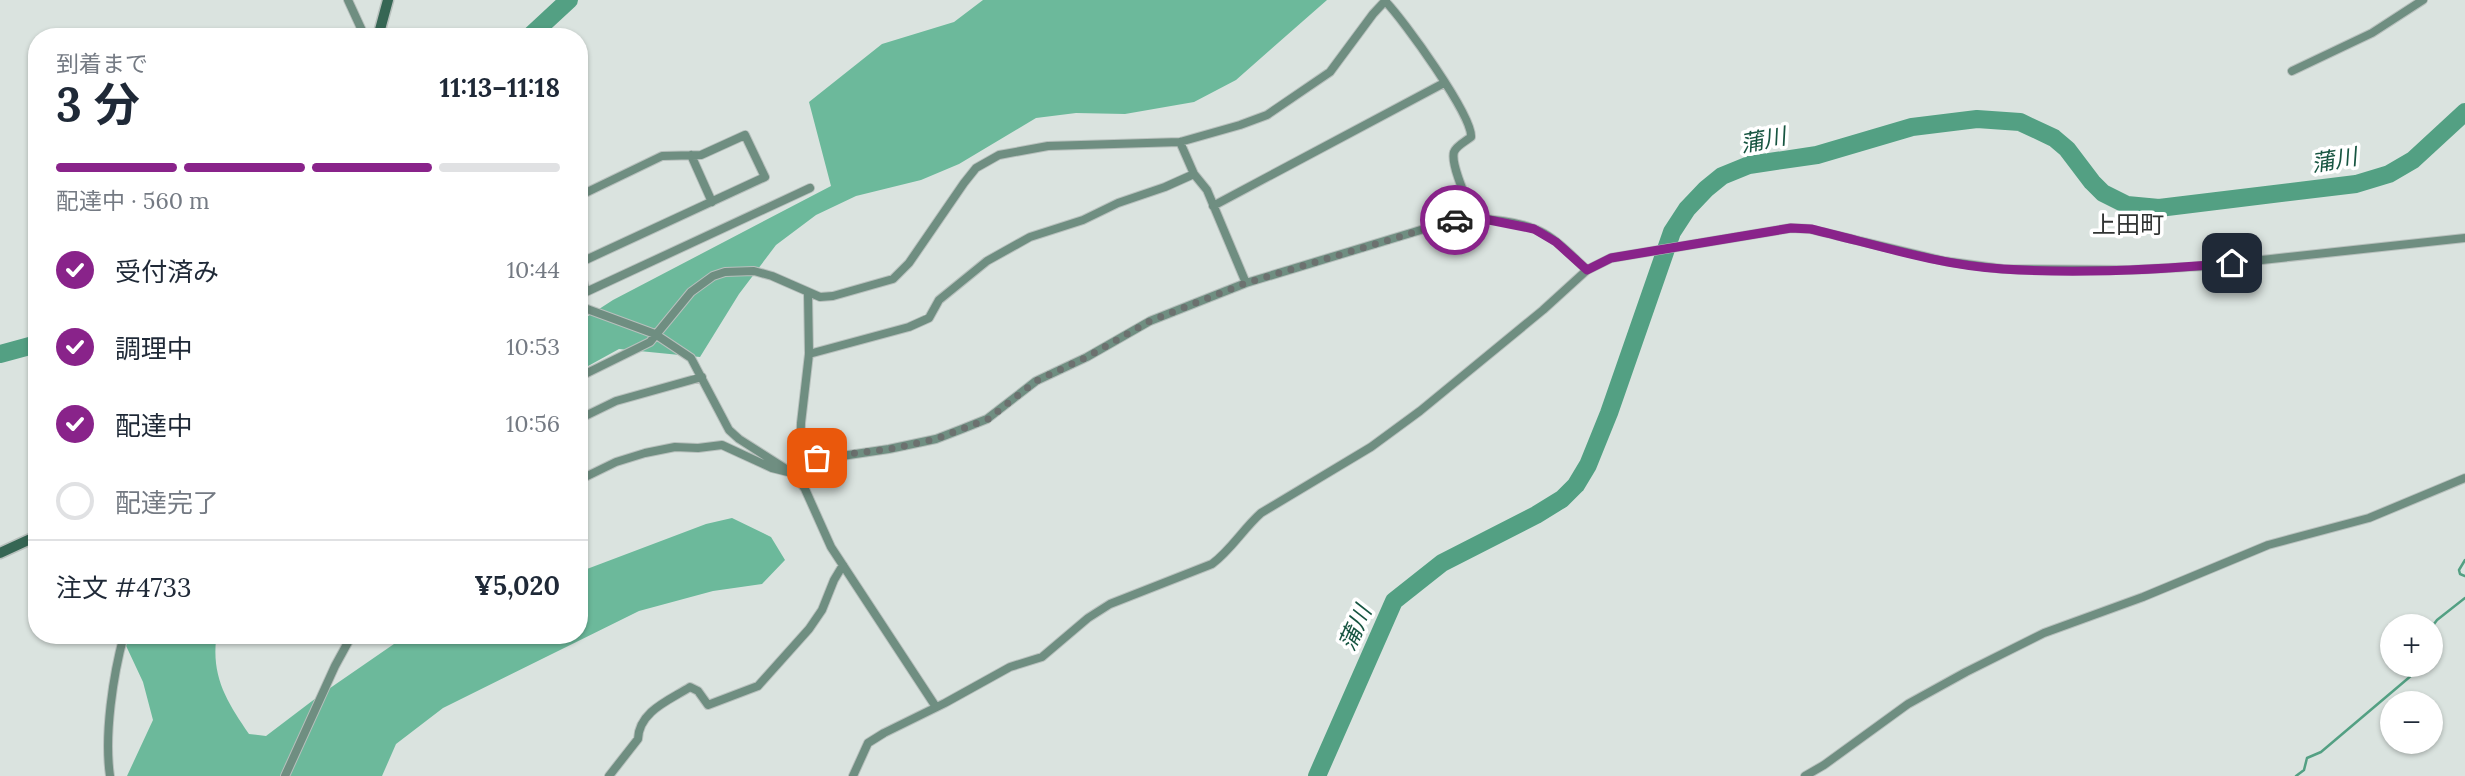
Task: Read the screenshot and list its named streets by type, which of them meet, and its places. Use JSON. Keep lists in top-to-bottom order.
{
  "districts": ["上田町"],
  "water": ["蒲川"],
  "page": {
    "heading": ["3 分", "到着まで", "11:13–11:18"],
    "panel": ["注文 #4733", "¥5,020"],
    "bar": "配達中 · 560 m",
    "list": [
      ["受付済み", "10:44"],
      ["調理中", "10:53"],
      ["配達中", "10:56"],
      "配達完了"
    ],
    "map_buttons": ["+", "−"]
  }
}
